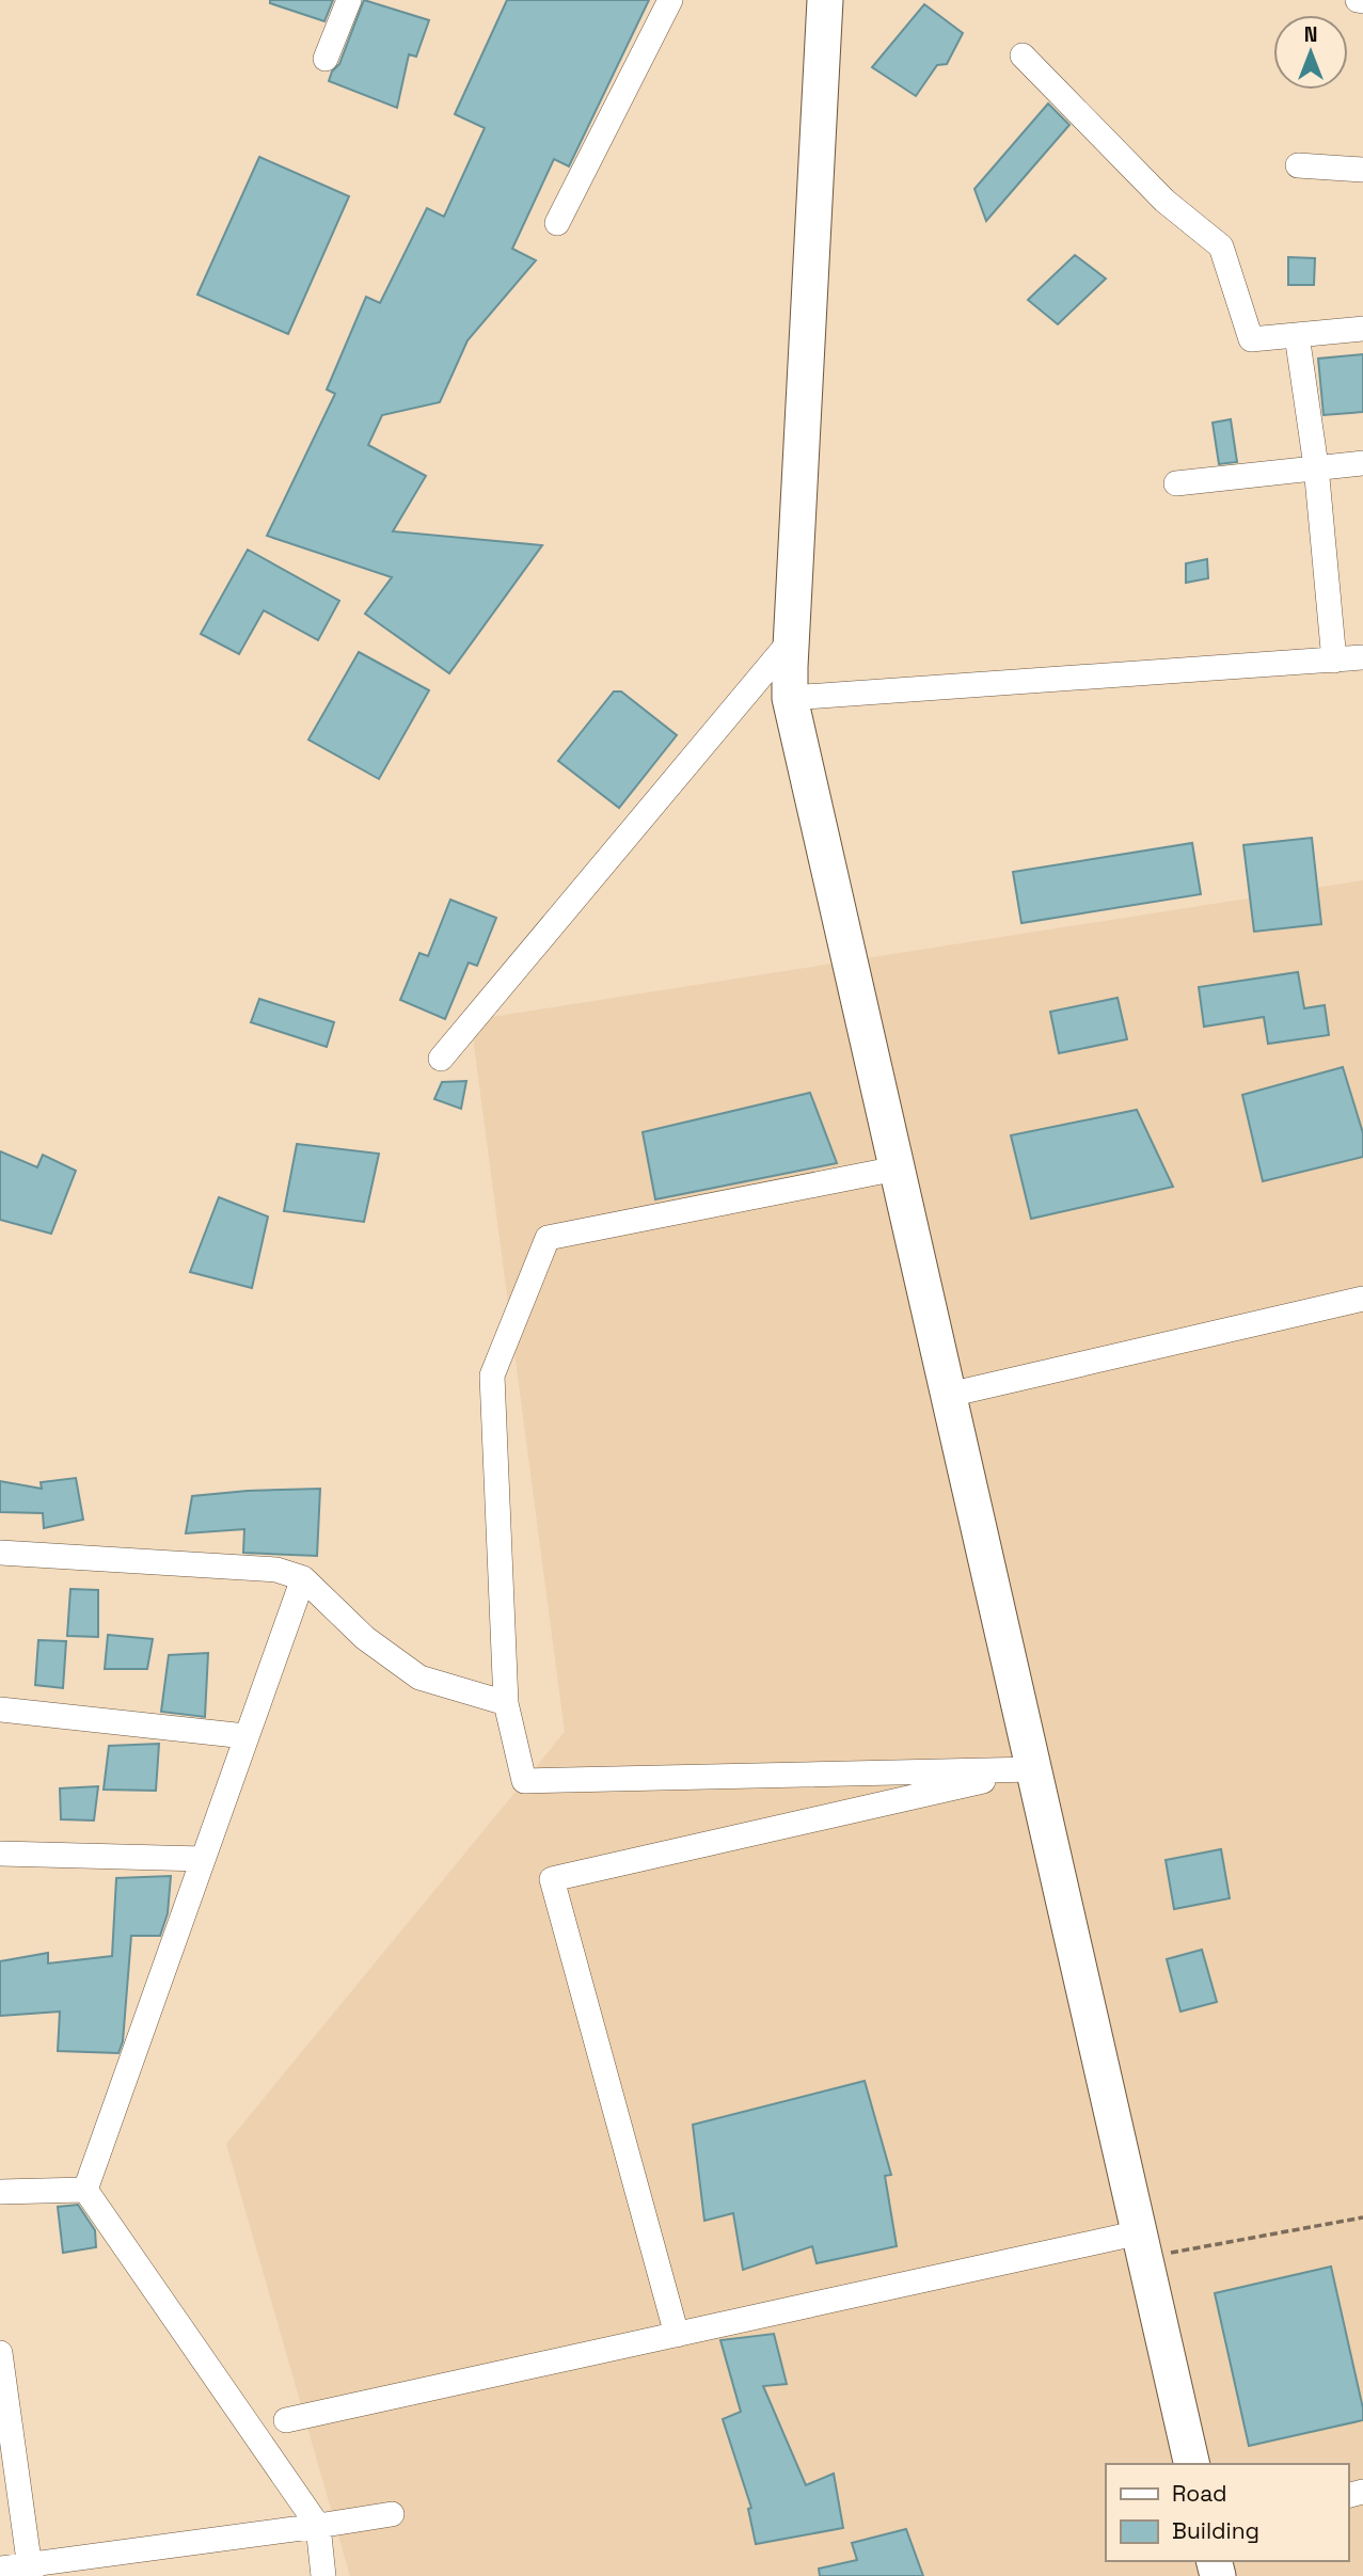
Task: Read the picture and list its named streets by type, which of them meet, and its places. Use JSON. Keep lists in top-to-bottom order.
{
  "legend": ["Road", "Building"],
  "north": "top"
}
